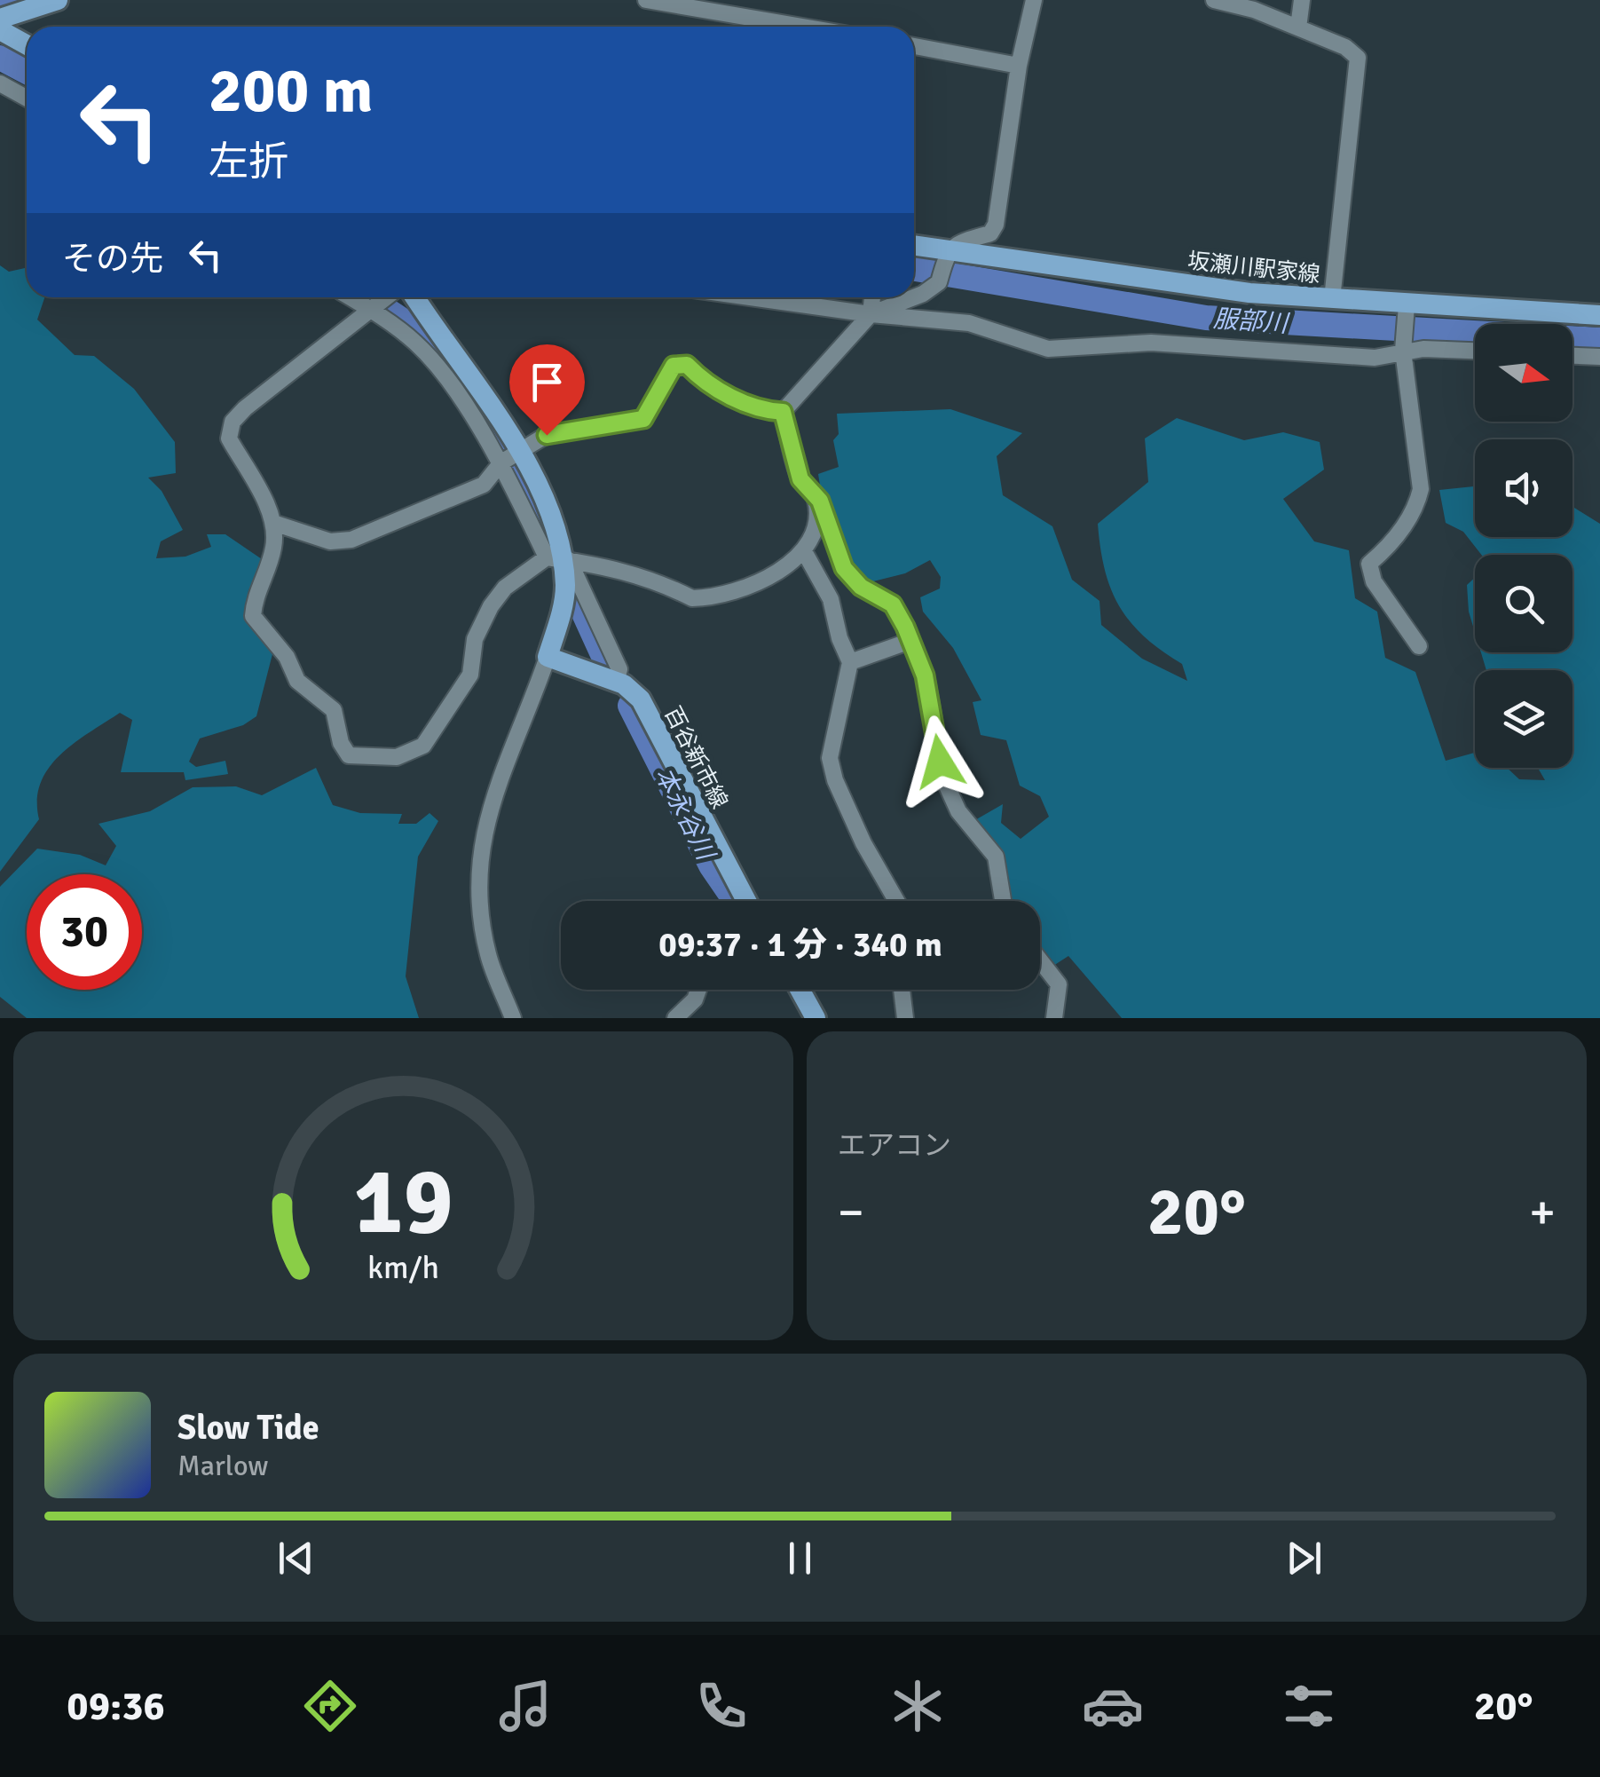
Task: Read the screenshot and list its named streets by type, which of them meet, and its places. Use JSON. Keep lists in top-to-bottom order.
{
  "streets": {
    "main road": ["坂瀬川駅家線", "百谷新市線"]
  },
  "water": ["服部川", "本永谷川"],
  "north": "right",
  "page": {
    "turn": ["200 m", "左折"],
    "then": "その先",
    "limit": "30",
    "trip": "09:37 · 1 分 · 340 m",
    "tile": "エアコン",
    "heat": ["−", "20°", "+"],
    "song": ["Slow Tide", "Marlow"],
    "tabs": ["09:36", "20°"],
    "gauge": ["19", "km/h"]
  }
}
